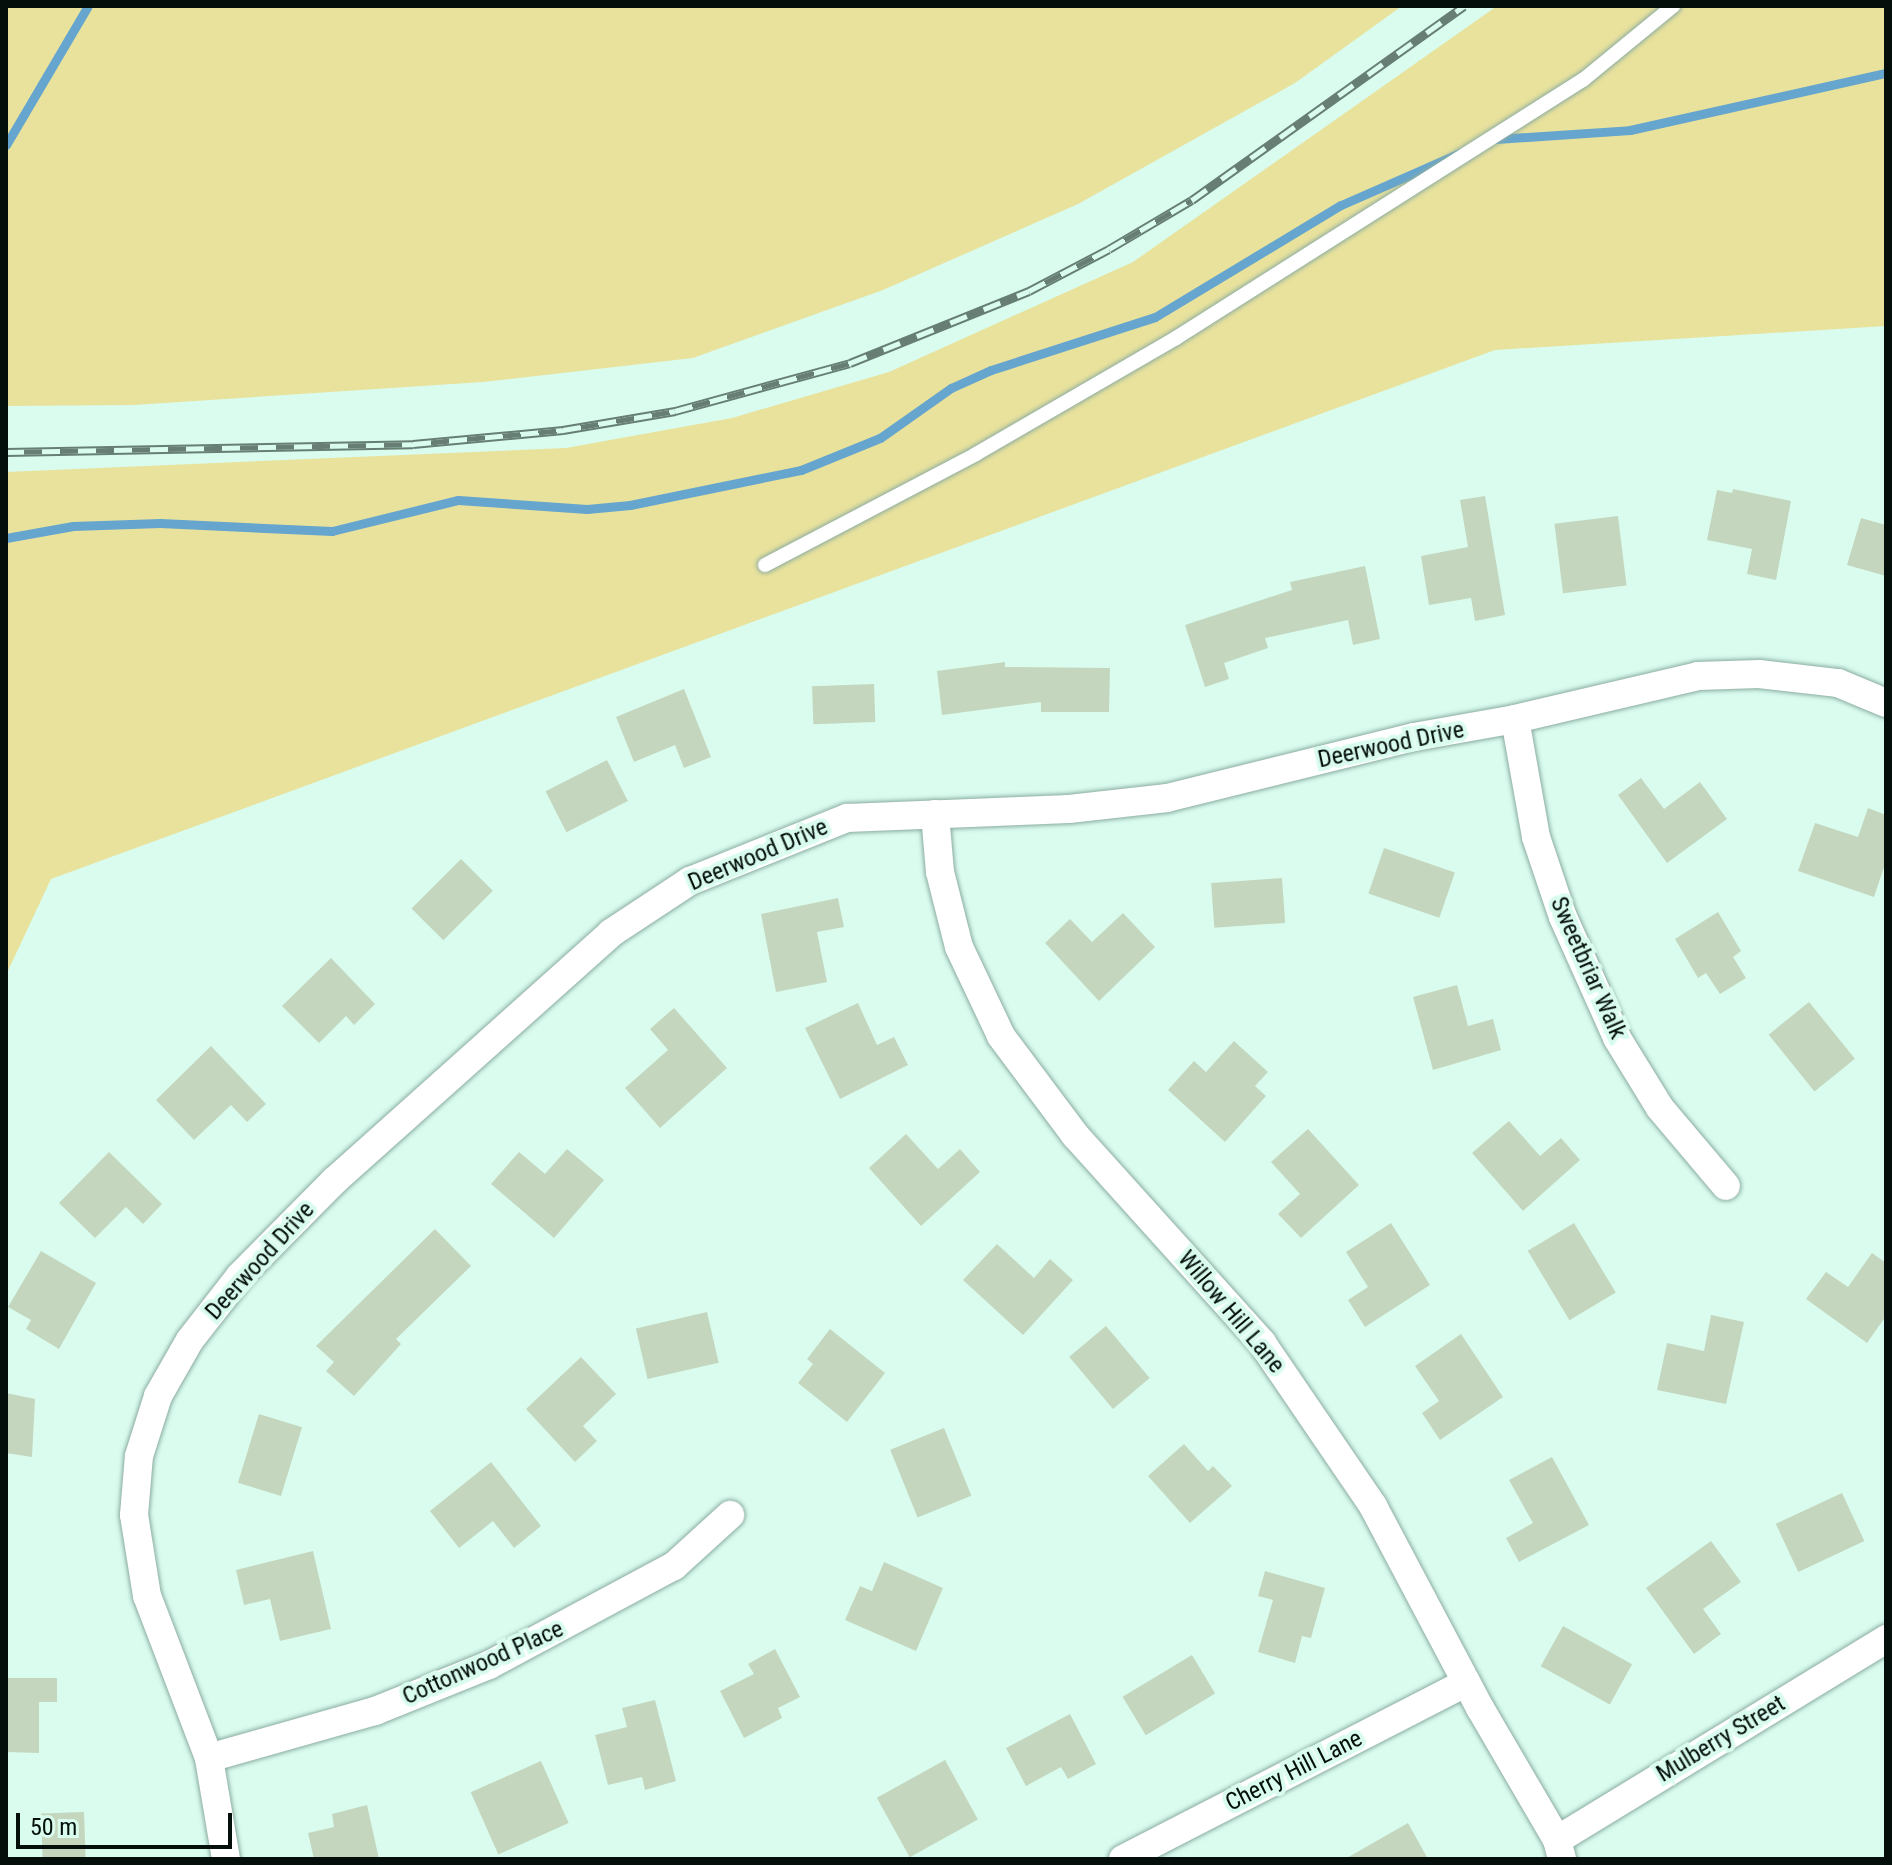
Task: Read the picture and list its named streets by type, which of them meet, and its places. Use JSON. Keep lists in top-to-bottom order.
{
  "streets": {
    "street": [
      "Deerwood Drive",
      "Sweetbriar Walk",
      "Willow Hill Lane",
      "Cottonwood Place",
      "Mulberry Street",
      "Cherry Hill Lane"
    ]
  },
  "crossings": [
    ["Deerwood Drive", "Sweetbriar Walk"],
    ["Deerwood Drive", "Willow Hill Lane"],
    ["Deerwood Drive", "Cottonwood Place"],
    ["Willow Hill Lane", "Mulberry Street"],
    ["Willow Hill Lane", "Cherry Hill Lane"]
  ],
  "scale_bar": "50 m"
}
